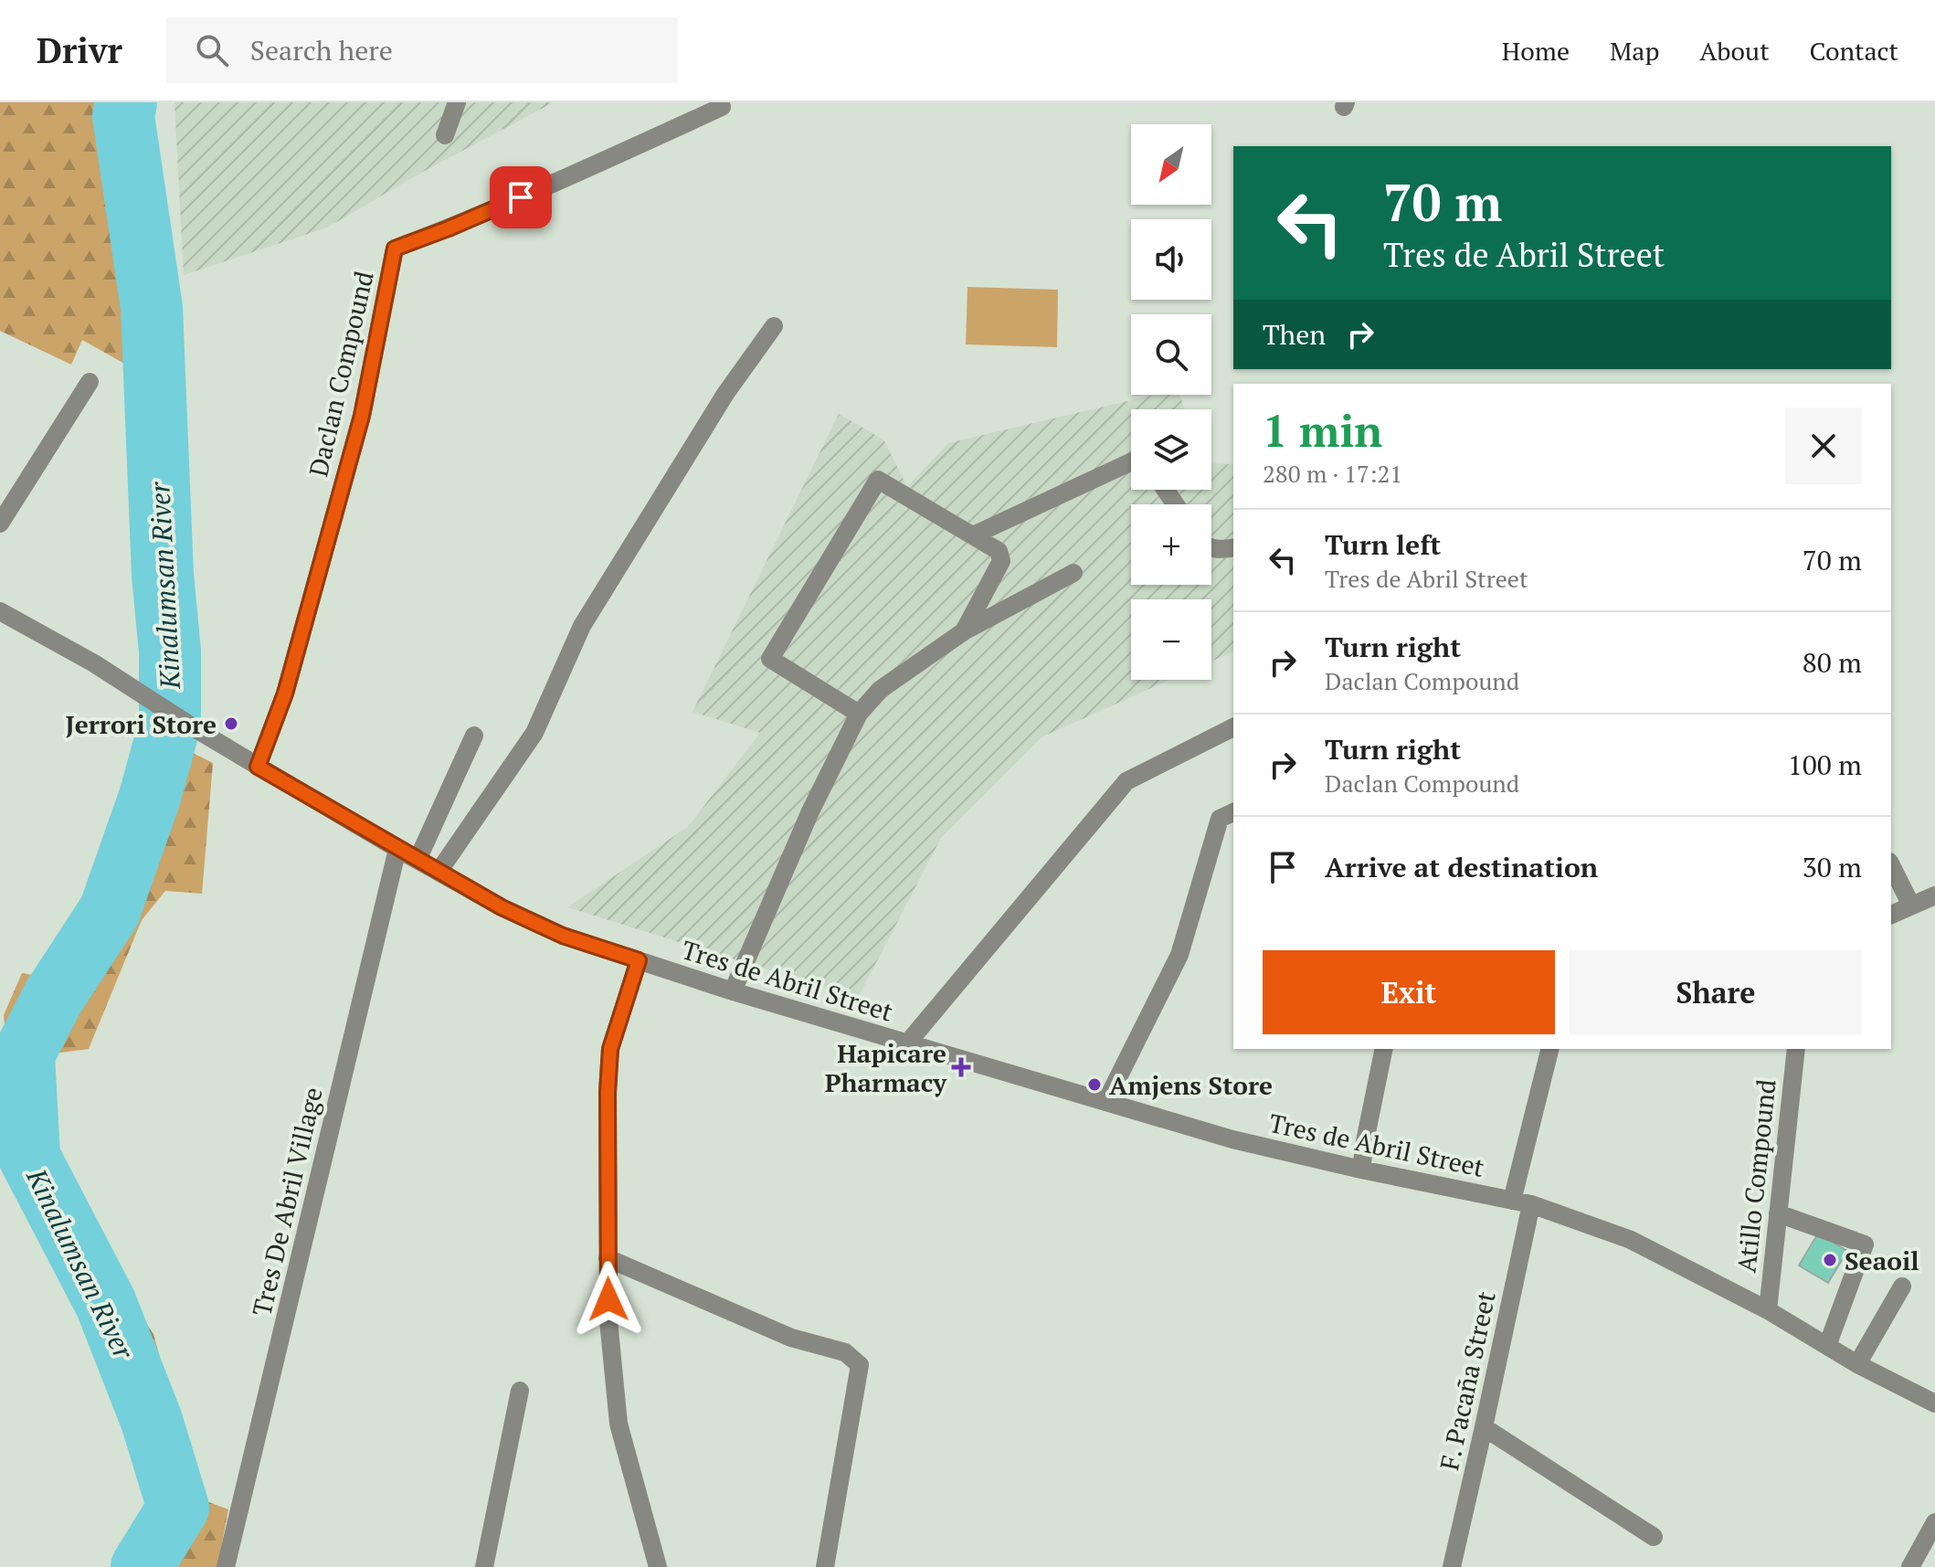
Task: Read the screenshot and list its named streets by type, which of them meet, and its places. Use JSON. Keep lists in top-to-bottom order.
{
  "streets": {
    "street": [
      "Daclan Compound",
      "Tres de Abril Street",
      "Atillo Compound",
      "Tres De Abril Village",
      "F. Pacaña Street"
    ]
  },
  "crossings": [
    ["Daclan Compound", "Tres de Abril Street"],
    ["Tres de Abril Street", "Atillo Compound"],
    ["Tres de Abril Street", "Tres De Abril Village"],
    ["Tres de Abril Street", "F. Pacaña Street"]
  ],
  "water": ["Kinalumsan River"],
  "places": {
    "other": ["Jerrori Store", "Amjens Store", "Seaoil"],
    "health": ["Hapicare Pharmacy"]
  },
  "north": "bottom left",
  "page": {
    "header": "Drivr",
    "search": "Search here",
    "nav": [
      "Home",
      "Map",
      "About",
      "Contact"
    ],
    "map_buttons": ["+", "−"],
    "turn": ["70 m", "Tres de Abril Street"],
    "then": "Then",
    "heading": ["1 min", "280 m · 17:21"],
    "list": [
      {
        "name": "Turn left",
        "note": "Tres de Abril Street",
        "value": "70 m"
      },
      {
        "name": "Turn right",
        "note": "Daclan Compound",
        "value": "80 m"
      },
      {
        "name": "Turn right",
        "note": "Daclan Compound",
        "value": "100 m"
      },
      {
        "name": "Arrive at destination",
        "value": "30 m"
      }
    ],
    "buttons": ["Exit", "Share"]
  }
}
